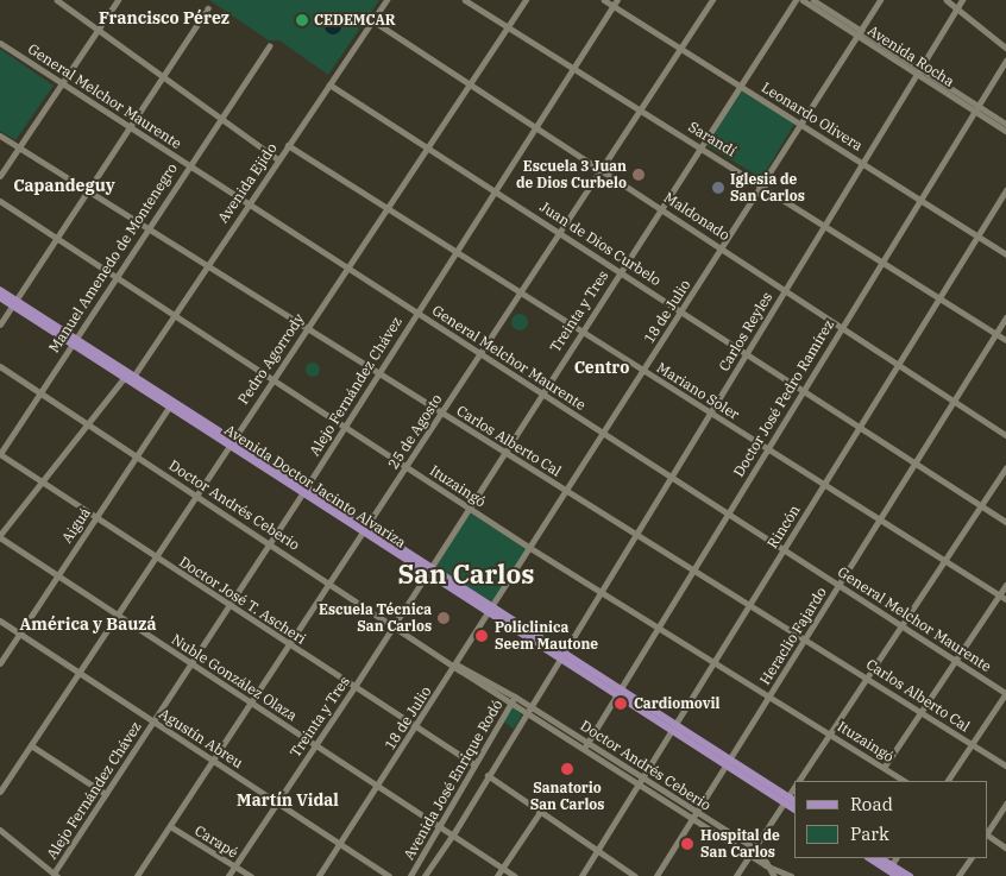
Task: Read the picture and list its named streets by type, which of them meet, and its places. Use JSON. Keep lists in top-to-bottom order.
{
  "streets": {
    "main road": ["Avenida Doctor Jacinto Alvariza"],
    "street": [
      "Avenida Rocha",
      "General Melchor Maurente",
      "Leonardo Olivera",
      "Sarandí",
      "Avenida Ejido",
      "Maldonado",
      "Juan de Dios Curbelo",
      "Manuel Amenedo de Montenegro",
      "Treinta y Tres",
      "18 de Julio",
      "Carlos Reyles",
      "Pedro Agorrody",
      "Alejo Fernández Chávez",
      "Mariano Soler",
      "Doctor José Pedro Ramírez",
      "25 de Agosto",
      "Carlos Alberto Cal",
      "Ituzaingó",
      "Doctor Andrés Ceberio",
      "Aiguá",
      "Rincón",
      "Doctor José T. Ascheri",
      "Heraclio Fajardo",
      "Nuble González Olaza",
      "Agustín Abreu",
      "Avenida José Enrique Rodó",
      "Carapé"
    ]
  },
  "crossings": [
    ["Avenida Rocha", "18 de Julio"],
    ["Avenida Rocha", "Carlos Reyles"],
    ["Avenida Rocha", "Doctor José Pedro Ramírez"],
    ["General Melchor Maurente", "Avenida Ejido"],
    ["General Melchor Maurente", "Manuel Amenedo de Montenegro"],
    ["General Melchor Maurente", "Treinta y Tres"],
    ["General Melchor Maurente", "18 de Julio"],
    ["General Melchor Maurente", "Carlos Reyles"],
    ["General Melchor Maurente", "Pedro Agorrody"],
    ["General Melchor Maurente", "Alejo Fernández Chávez"],
    ["General Melchor Maurente", "Doctor José Pedro Ramírez"],
    ["General Melchor Maurente", "25 de Agosto"],
    ["General Melchor Maurente", "Rincón"],
    ["General Melchor Maurente", "Heraclio Fajardo"],
    ["Leonardo Olivera", "Treinta y Tres"],
    ["Leonardo Olivera", "18 de Julio"],
    ["Leonardo Olivera", "Carlos Reyles"],
    ["Leonardo Olivera", "Alejo Fernández Chávez"],
    ["Leonardo Olivera", "Doctor José Pedro Ramírez"],
    ["Leonardo Olivera", "25 de Agosto"],
    ["Leonardo Olivera", "Rincón"],
    ["Sarandí", "Treinta y Tres"],
    ["Sarandí", "18 de Julio"],
    ["Sarandí", "Carlos Reyles"],
    ["Sarandí", "Pedro Agorrody"],
    ["Sarandí", "Alejo Fernández Chávez"],
    ["Sarandí", "Doctor José Pedro Ramírez"],
    ["Sarandí", "25 de Agosto"],
    ["Sarandí", "Rincón"],
    ["Sarandí", "Heraclio Fajardo"],
    ["Avenida Ejido", "Maldonado"],
    ["Avenida Ejido", "Juan de Dios Curbelo"],
    ["Avenida Ejido", "Mariano Soler"],
    ["Avenida Ejido", "Carlos Alberto Cal"],
    ["Avenida Ejido", "Avenida Doctor Jacinto Alvariza"],
    ["Avenida Ejido", "Ituzaingó"],
    ["Avenida Ejido", "Doctor Andrés Ceberio"],
    ["Avenida Ejido", "Doctor José T. Ascheri"],
    ["Avenida Ejido", "Nuble González Olaza"],
    ["Maldonado", "Treinta y Tres"],
    ["Maldonado", "18 de Julio"],
    ["Maldonado", "Carlos Reyles"],
    ["Maldonado", "Pedro Agorrody"],
    ["Maldonado", "Alejo Fernández Chávez"],
    ["Maldonado", "Doctor José Pedro Ramírez"],
    ["Maldonado", "25 de Agosto"],
    ["Maldonado", "Rincón"],
    ["Maldonado", "Heraclio Fajardo"],
    ["Juan de Dios Curbelo", "Treinta y Tres"],
    ["Juan de Dios Curbelo", "18 de Julio"],
    ["Juan de Dios Curbelo", "Carlos Reyles"],
    ["Juan de Dios Curbelo", "Pedro Agorrody"],
    ["Juan de Dios Curbelo", "Alejo Fernández Chávez"],
    ["Juan de Dios Curbelo", "Doctor José Pedro Ramírez"],
    ["Juan de Dios Curbelo", "25 de Agosto"],
    ["Juan de Dios Curbelo", "Rincón"],
    ["Juan de Dios Curbelo", "Heraclio Fajardo"],
    ["Manuel Amenedo de Montenegro", "Carlos Alberto Cal"],
    ["Manuel Amenedo de Montenegro", "Avenida Doctor Jacinto Alvariza"],
    ["Manuel Amenedo de Montenegro", "Ituzaingó"],
    ["Manuel Amenedo de Montenegro", "Doctor Andrés Ceberio"],
    ["Manuel Amenedo de Montenegro", "Doctor José T. Ascheri"],
    ["Treinta y Tres", "Mariano Soler"],
    ["Treinta y Tres", "Carlos Alberto Cal"],
    ["Treinta y Tres", "Avenida Doctor Jacinto Alvariza"],
    ["Treinta y Tres", "Ituzaingó"],
    ["Treinta y Tres", "Doctor Andrés Ceberio"],
    ["Treinta y Tres", "Doctor José T. Ascheri"],
    ["Treinta y Tres", "Nuble González Olaza"],
    ["Treinta y Tres", "Agustín Abreu"],
    ["Treinta y Tres", "Carapé"],
    ["18 de Julio", "Mariano Soler"],
    ["18 de Julio", "Carlos Alberto Cal"],
    ["18 de Julio", "Avenida Doctor Jacinto Alvariza"],
    ["18 de Julio", "Ituzaingó"],
    ["18 de Julio", "Doctor Andrés Ceberio"],
    ["18 de Julio", "Doctor José T. Ascheri"],
    ["18 de Julio", "Nuble González Olaza"],
    ["18 de Julio", "Agustín Abreu"],
    ["Carlos Reyles", "Mariano Soler"],
    ["Carlos Reyles", "Carlos Alberto Cal"],
    ["Carlos Reyles", "Avenida Doctor Jacinto Alvariza"],
    ["Carlos Reyles", "Ituzaingó"],
    ["Carlos Reyles", "Doctor Andrés Ceberio"],
    ["Carlos Reyles", "Avenida José Enrique Rodó"],
    ["Pedro Agorrody", "Mariano Soler"],
    ["Pedro Agorrody", "Carlos Alberto Cal"],
    ["Pedro Agorrody", "Avenida Doctor Jacinto Alvariza"],
    ["Pedro Agorrody", "Ituzaingó"],
    ["Pedro Agorrody", "Doctor Andrés Ceberio"],
    ["Pedro Agorrody", "Doctor José T. Ascheri"],
    ["Pedro Agorrody", "Nuble González Olaza"],
    ["Pedro Agorrody", "Agustín Abreu"],
    ["Alejo Fernández Chávez", "Mariano Soler"],
    ["Alejo Fernández Chávez", "Carlos Alberto Cal"],
    ["Alejo Fernández Chávez", "Avenida Doctor Jacinto Alvariza"],
    ["Alejo Fernández Chávez", "Ituzaingó"],
    ["Alejo Fernández Chávez", "Doctor Andrés Ceberio"],
    ["Alejo Fernández Chávez", "Doctor José T. Ascheri"],
    ["Alejo Fernández Chávez", "Nuble González Olaza"],
    ["Alejo Fernández Chávez", "Agustín Abreu"],
    ["Mariano Soler", "Doctor José Pedro Ramírez"],
    ["Mariano Soler", "25 de Agosto"],
    ["Mariano Soler", "Rincón"],
    ["Mariano Soler", "Heraclio Fajardo"],
    ["Doctor José Pedro Ramírez", "Carlos Alberto Cal"],
    ["Doctor José Pedro Ramírez", "Avenida Doctor Jacinto Alvariza"],
    ["Doctor José Pedro Ramírez", "Ituzaingó"],
    ["Doctor José Pedro Ramírez", "Doctor Andrés Ceberio"],
    ["25 de Agosto", "Carlos Alberto Cal"],
    ["25 de Agosto", "Avenida Doctor Jacinto Alvariza"],
    ["25 de Agosto", "Ituzaingó"],
    ["25 de Agosto", "Doctor Andrés Ceberio"],
    ["25 de Agosto", "Doctor José T. Ascheri"],
    ["25 de Agosto", "Nuble González Olaza"],
    ["25 de Agosto", "Agustín Abreu"],
    ["25 de Agosto", "Carapé"],
    ["Carlos Alberto Cal", "Rincón"],
    ["Carlos Alberto Cal", "Heraclio Fajardo"],
    ["Avenida Doctor Jacinto Alvariza", "Aiguá"],
    ["Avenida Doctor Jacinto Alvariza", "Rincón"],
    ["Avenida Doctor Jacinto Alvariza", "Heraclio Fajardo"],
    ["Ituzaingó", "Rincón"],
    ["Ituzaingó", "Heraclio Fajardo"],
    ["Doctor Andrés Ceberio", "Aiguá"],
    ["Doctor Andrés Ceberio", "Rincón"],
    ["Doctor Andrés Ceberio", "Heraclio Fajardo"],
    ["Doctor Andrés Ceberio", "Avenida José Enrique Rodó"],
    ["Aiguá", "Doctor José T. Ascheri"],
    ["Aiguá", "Nuble González Olaza"],
    ["Aiguá", "Agustín Abreu"],
    ["Doctor José T. Ascheri", "Avenida José Enrique Rodó"],
    ["Nuble González Olaza", "Avenida José Enrique Rodó"]
  ],
  "districts": [
    "Francisco Pérez",
    "Capandeguy",
    "Centro",
    "San Carlos",
    "América y Bauzá",
    "Martín Vidal"
  ],
  "places": [
    "CEDEMCAR",
    "Escuela 3 Juan de Dios Curbelo",
    "Iglesia de San Carlos",
    "Escuela Técnica San Carlos",
    "Policlinica Seem Mautone",
    "Cardiomovil",
    "Sanatorio San Carlos",
    "Hospital de San Carlos"
  ],
  "legend": ["Road", "Park"]
}
